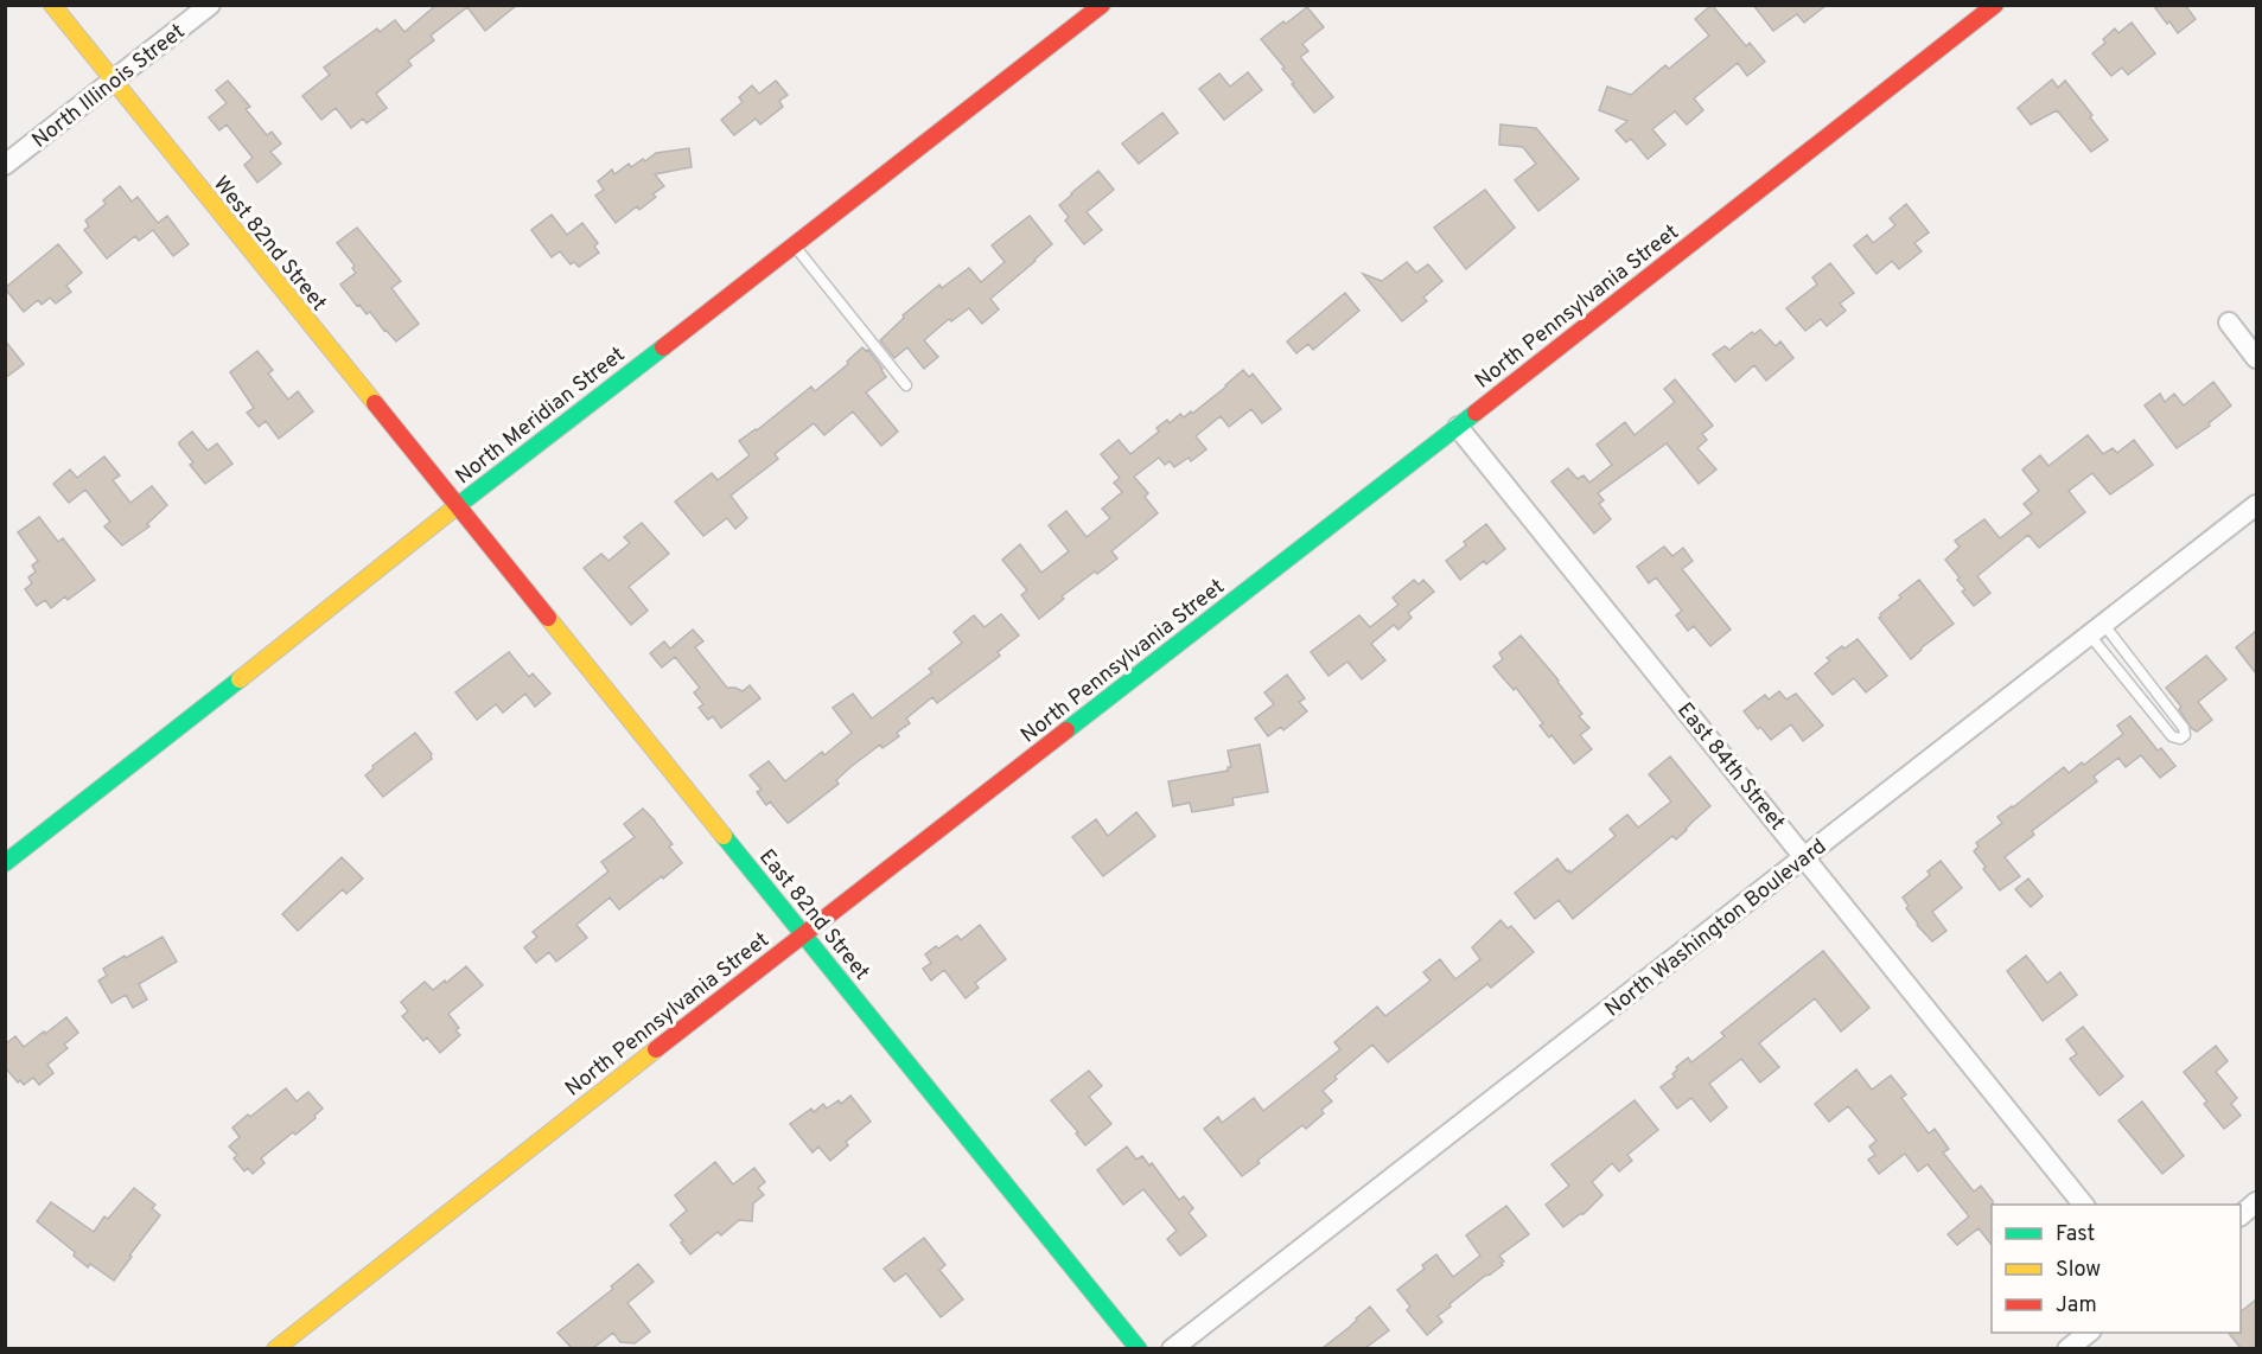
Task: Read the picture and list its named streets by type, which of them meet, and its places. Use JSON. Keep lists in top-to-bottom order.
{
  "streets": {
    "street": [
      "North Illinois Street",
      "West 82nd Street",
      "North Pennsylvania Street",
      "North Meridian Street",
      "East 84th Street",
      "East 82nd Street",
      "North Washington Boulevard"
    ]
  },
  "crossings": [
    ["North Illinois Street", "West 82nd Street"],
    ["West 82nd Street", "North Meridian Street"],
    ["West 82nd Street", "East 82nd Street"],
    ["North Pennsylvania Street", "East 84th Street"],
    ["North Pennsylvania Street", "East 82nd Street"],
    ["North Meridian Street", "East 82nd Street"],
    ["East 84th Street", "North Washington Boulevard"]
  ],
  "legend": ["Fast", "Slow", "Jam"]
}
